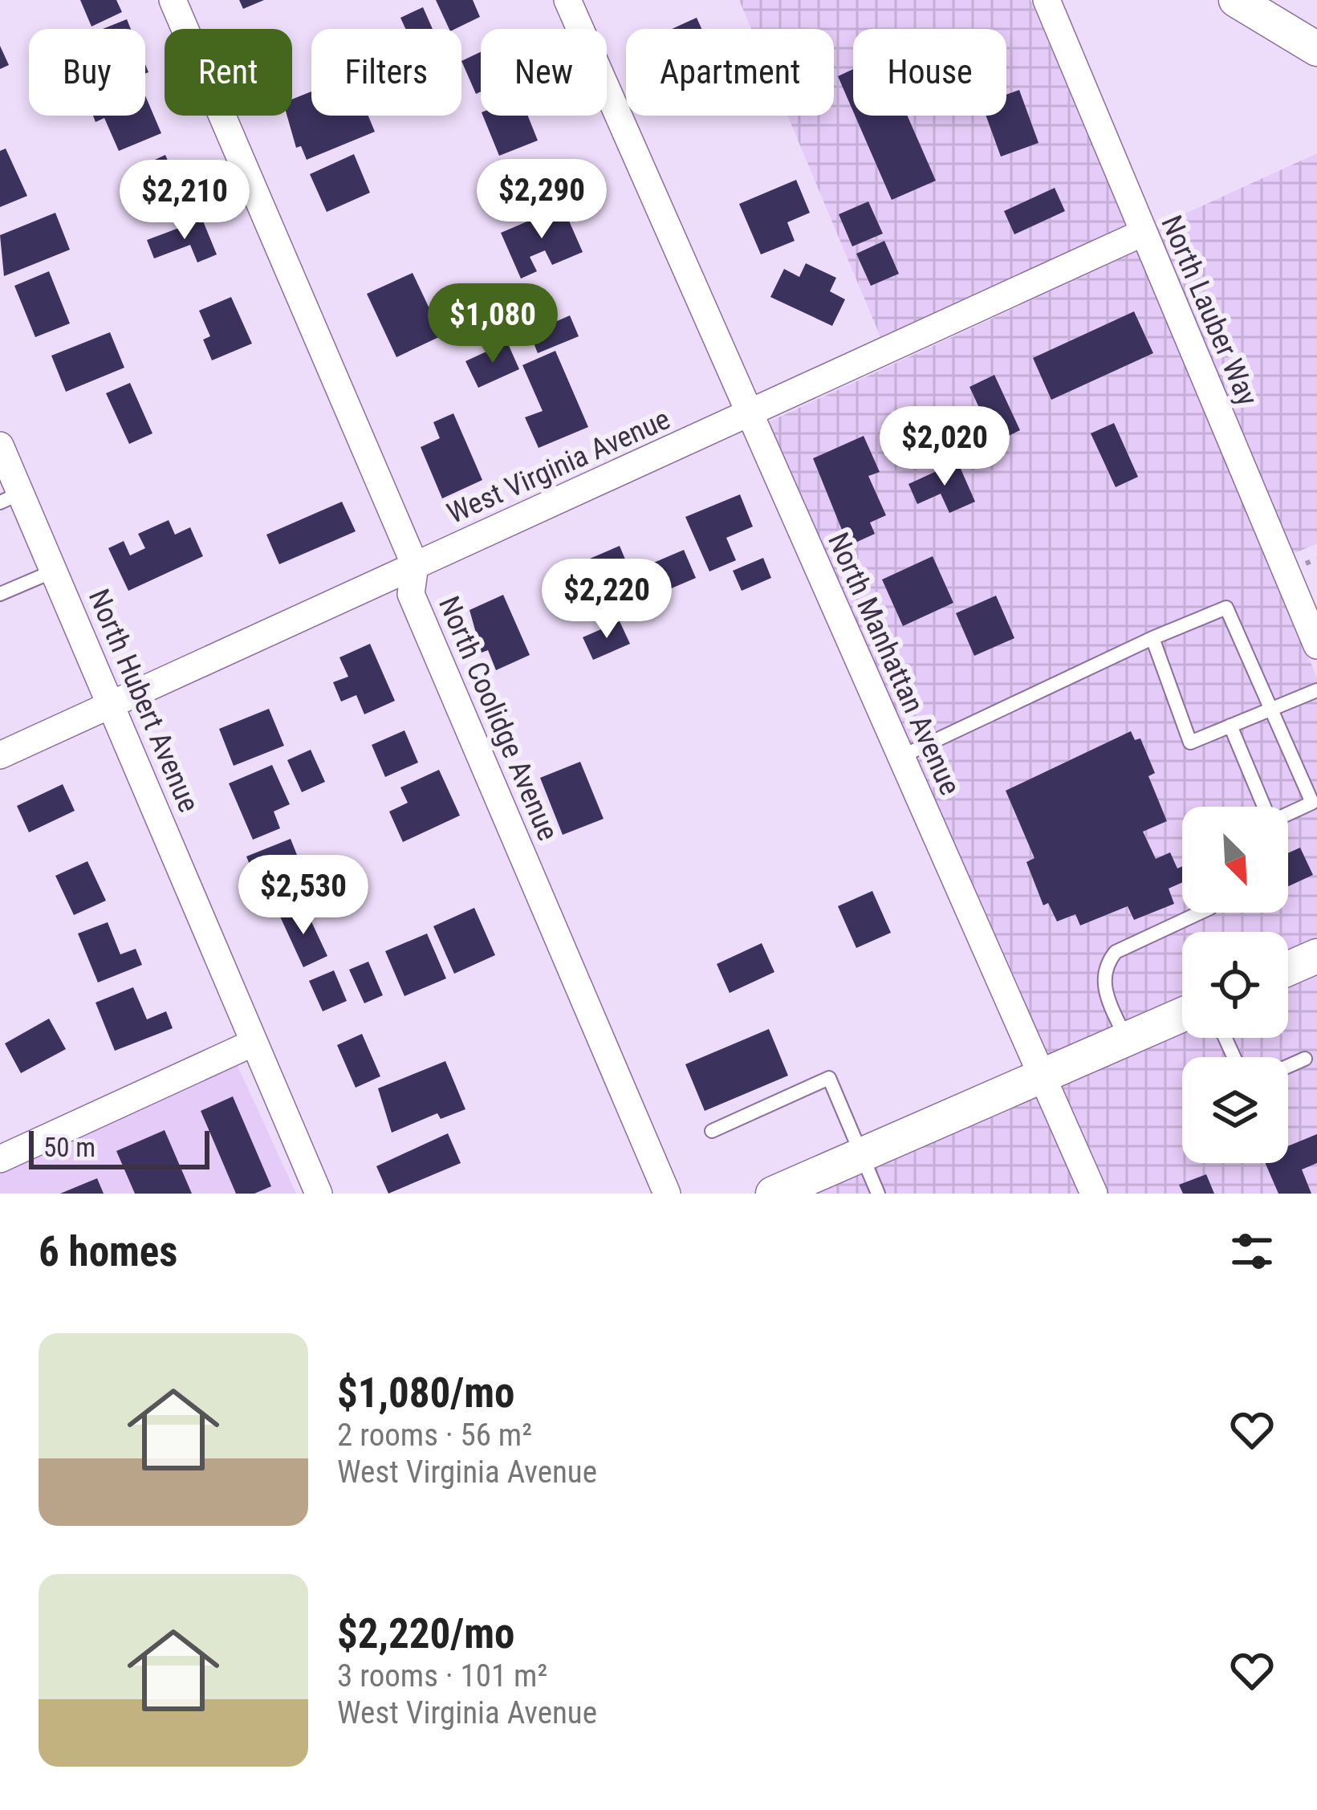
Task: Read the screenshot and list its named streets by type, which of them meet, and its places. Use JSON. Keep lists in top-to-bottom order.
{
  "streets": {
    "street": [
      "North Lauber Way",
      "West Virginia Avenue",
      "North Manhattan Avenue",
      "North Hubert Avenue",
      "North Coolidge Avenue"
    ]
  },
  "crossings": [
    ["North Lauber Way", "West Virginia Avenue"],
    ["West Virginia Avenue", "North Manhattan Avenue"],
    ["West Virginia Avenue", "North Hubert Avenue"],
    ["West Virginia Avenue", "North Coolidge Avenue"]
  ],
  "scale_bar": "50 m",
  "north": "bottom right",
  "page": {
    "chip": [
      "Buy",
      "Rent",
      "Filters",
      "New",
      "Apartment",
      "House"
    ],
    "price": [
      "$2,290",
      "$2,210",
      "$1,080",
      "$2,020",
      "$2,220",
      "$2,530"
    ],
    "scale": "50 m",
    "heading": "6 homes",
    "list": [
      {
        "name": "$1,080/mo",
        "note": "2 rooms · 56 m² · West Virginia Avenue"
      },
      {
        "name": "$2,220/mo",
        "note": "3 rooms · 101 m² · West Virginia Avenue"
      }
    ]
  }
}
